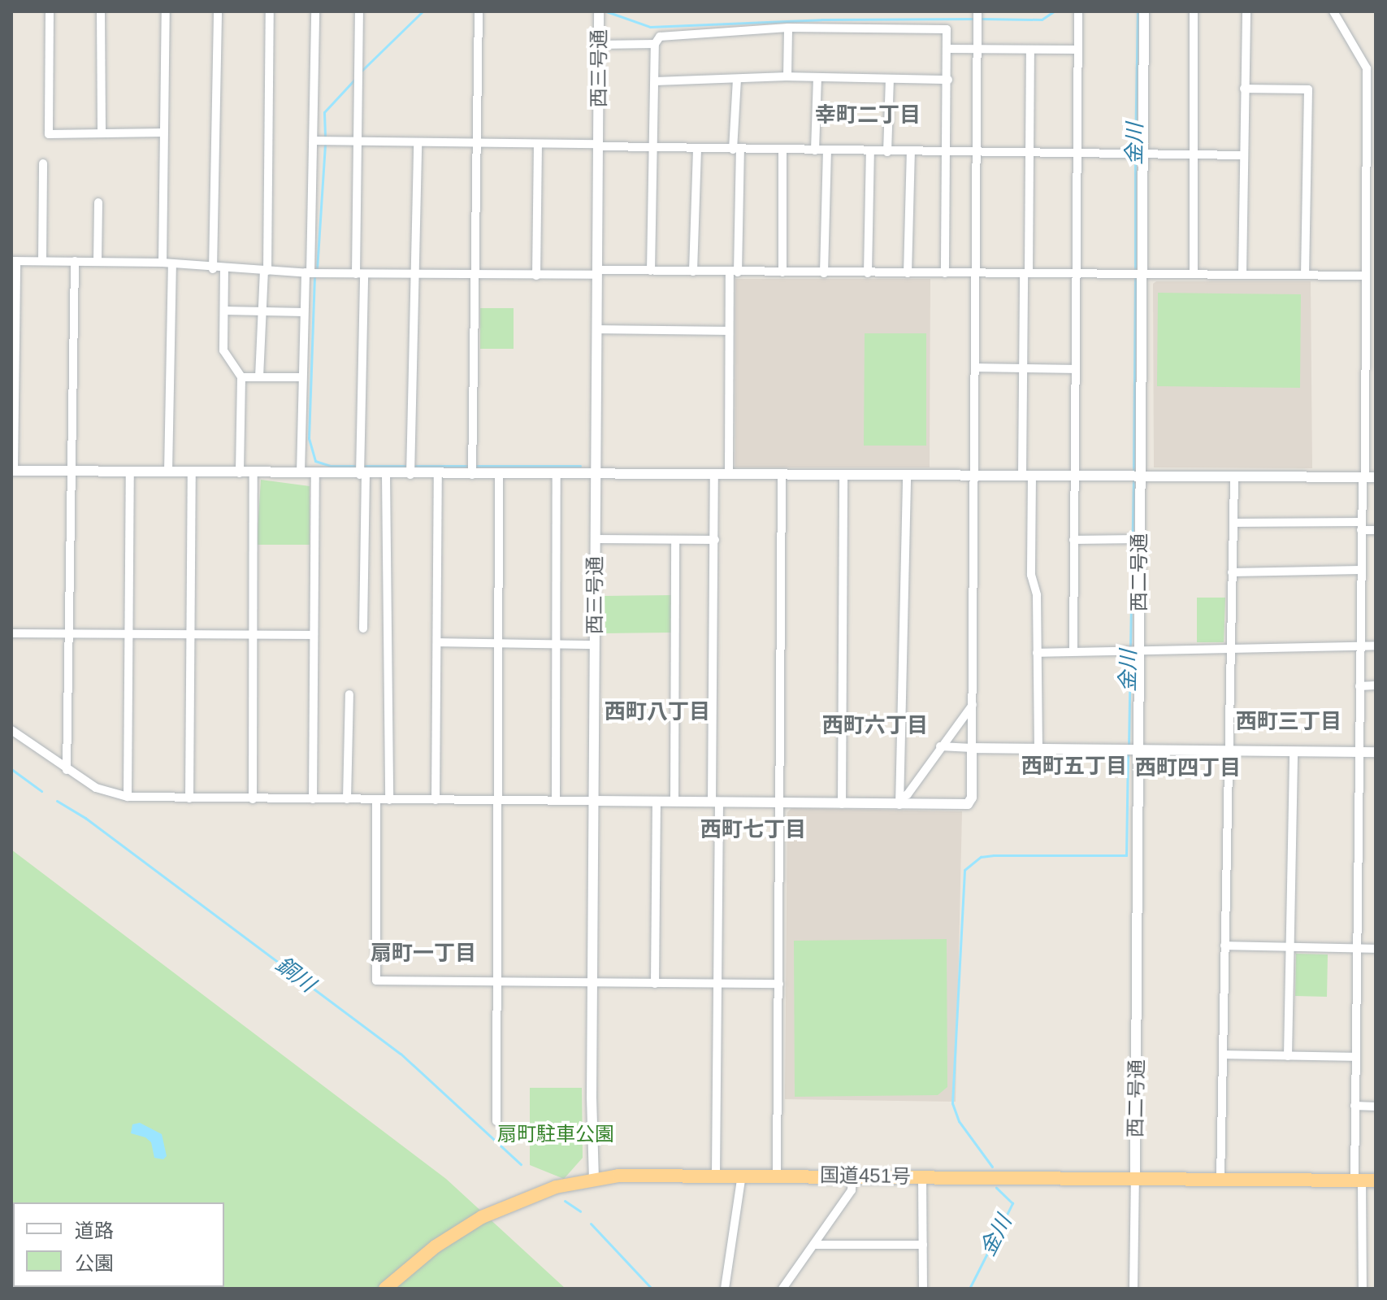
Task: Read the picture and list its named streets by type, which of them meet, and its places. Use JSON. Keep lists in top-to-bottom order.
{
  "streets": {
    "highway": ["国道451号"],
    "street": ["西三号通", "西二号通"]
  },
  "crossings": [
    ["西三号通", "国道451号"],
    ["西二号通", "国道451号"]
  ],
  "districts": [
    "幸町二丁目",
    "西町八丁目",
    "西町三丁目",
    "西町六丁目",
    "西町五丁目",
    "西町四丁目",
    "西町七丁目",
    "扇町一丁目"
  ],
  "water": ["金川", "銅川"],
  "parks": ["扇町駐車公園"],
  "legend": ["道路", "公園"]
}
